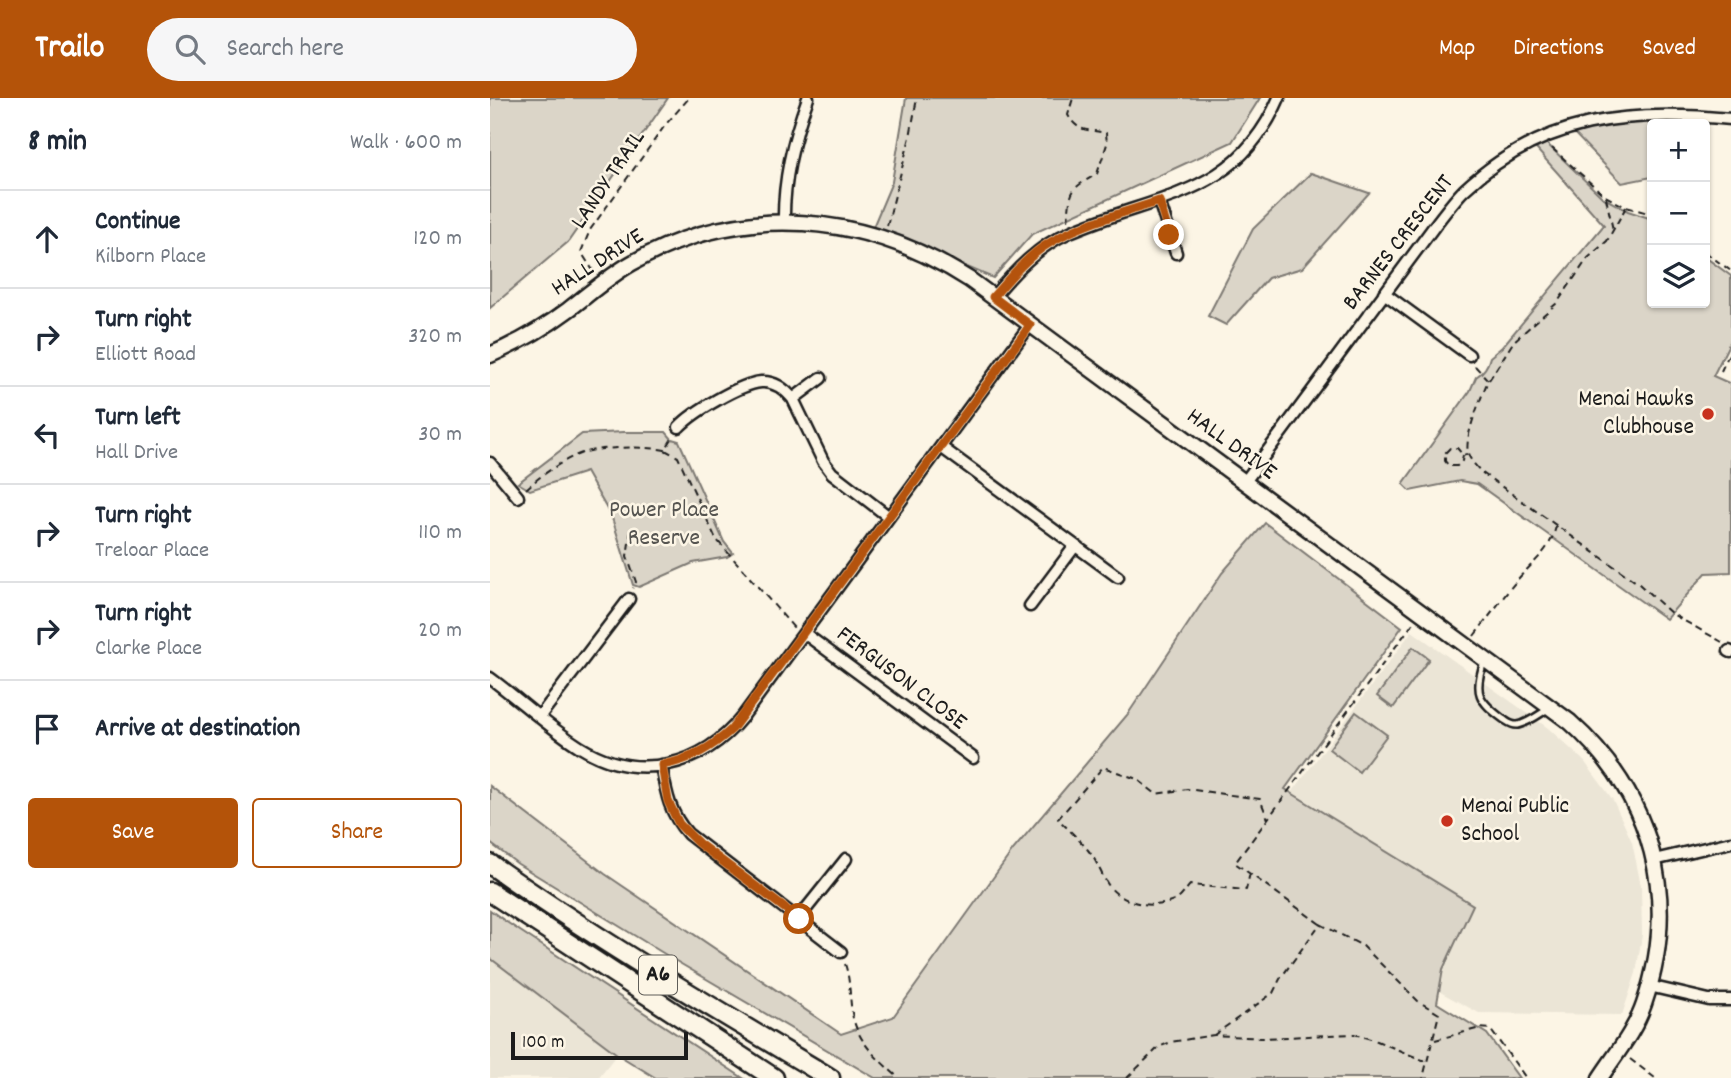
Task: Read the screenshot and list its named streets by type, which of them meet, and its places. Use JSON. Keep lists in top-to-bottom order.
{
  "streets": {
    "highway": ["A6"],
    "street": ["BARNES CRESCENT", "HALL DRIVE", "FERGUSON CLOSE"],
    "path": ["LANDY TRAIL"]
  },
  "crossings": [
    ["LANDY TRAIL", "HALL DRIVE"],
    ["BARNES CRESCENT", "HALL DRIVE"]
  ],
  "parks": ["Power Place Reserve"],
  "places": ["Menai Hawks Clubhouse", "Menai Public School"],
  "scale_bar": "100 m",
  "page": {
    "header": "Trailo",
    "search": "Search here",
    "nav": ["Map", "Directions", "Saved"],
    "heading": ["8 min", "Walk · 600 m"],
    "map_buttons": ["+", "−"],
    "list": [
      ["Continue", "Kilborn Place", "120 m"],
      ["Turn right", "Elliott Road", "320 m"],
      ["Turn left", "Hall Drive", "30 m"],
      ["Turn right", "Treloar Place", "110 m"],
      ["Turn right", "Clarke Place", "20 m"],
      "Arrive at destination"
    ],
    "buttons": ["Save", "Share"],
    "scale": "100 m"
  }
}
